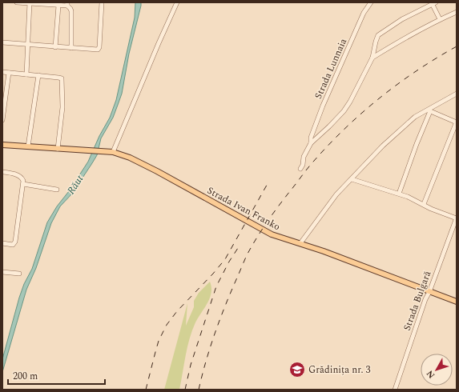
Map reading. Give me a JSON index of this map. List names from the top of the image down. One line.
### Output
{"streets":{"main road":["Strada Ivan Franko"],"street":["Strada Lunnaia","Strada Bulgară"]},"crossings":[["Strada Ivan Franko","Strada Bulgară"]],"water":["Răut"],"places":{"school or university":["Grădinița nr. 3"]},"scale_bar":"200 m","north":"bottom left"}
